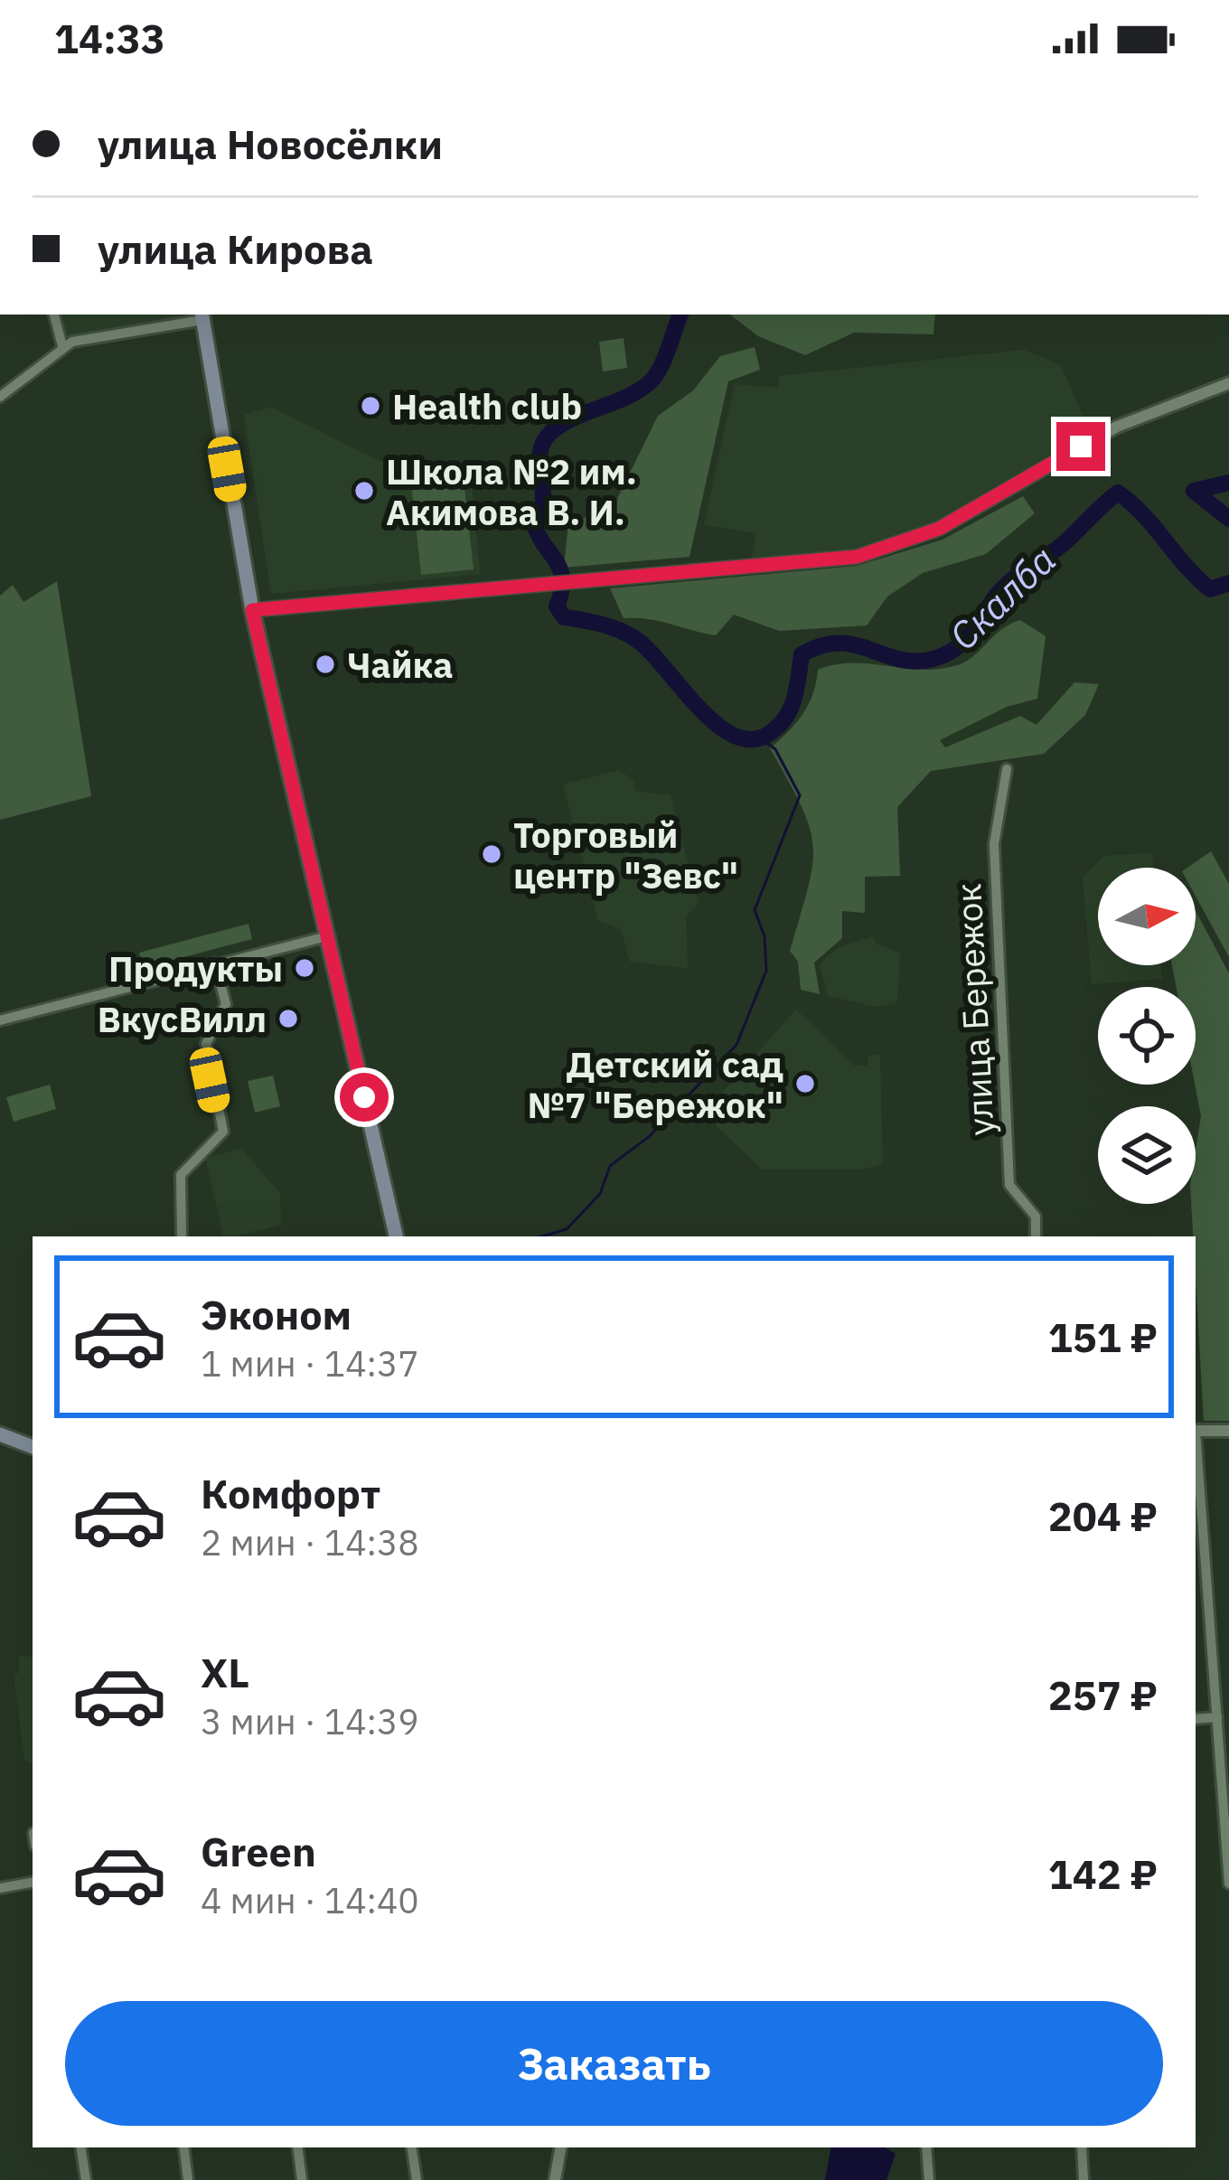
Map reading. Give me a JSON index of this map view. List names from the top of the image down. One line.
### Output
{"streets":{"street":["улица Бережок"]},"water":["Скалба"],"places":["Health club","Школа №2 им. Акимова В. И.","Чайка","Торговый центр \"Зевс\"","Продукты","ВкусВилл","Детский сад №7 \"Бережок\""],"north":"right","page":{"status":"14:33","banner":["улица Новосёлки","улица Кирова"],"list":[{"name":"Эконом","note":"1 мин · 14:37","value":"151 ₽"},{"name":"Комфорт","note":"2 мин · 14:38","value":"204 ₽"},{"name":"XL","note":"3 мин · 14:39","value":"257 ₽"},{"name":"Green","note":"4 мин · 14:40","value":"142 ₽"}],"buttons":"Заказать"}}
